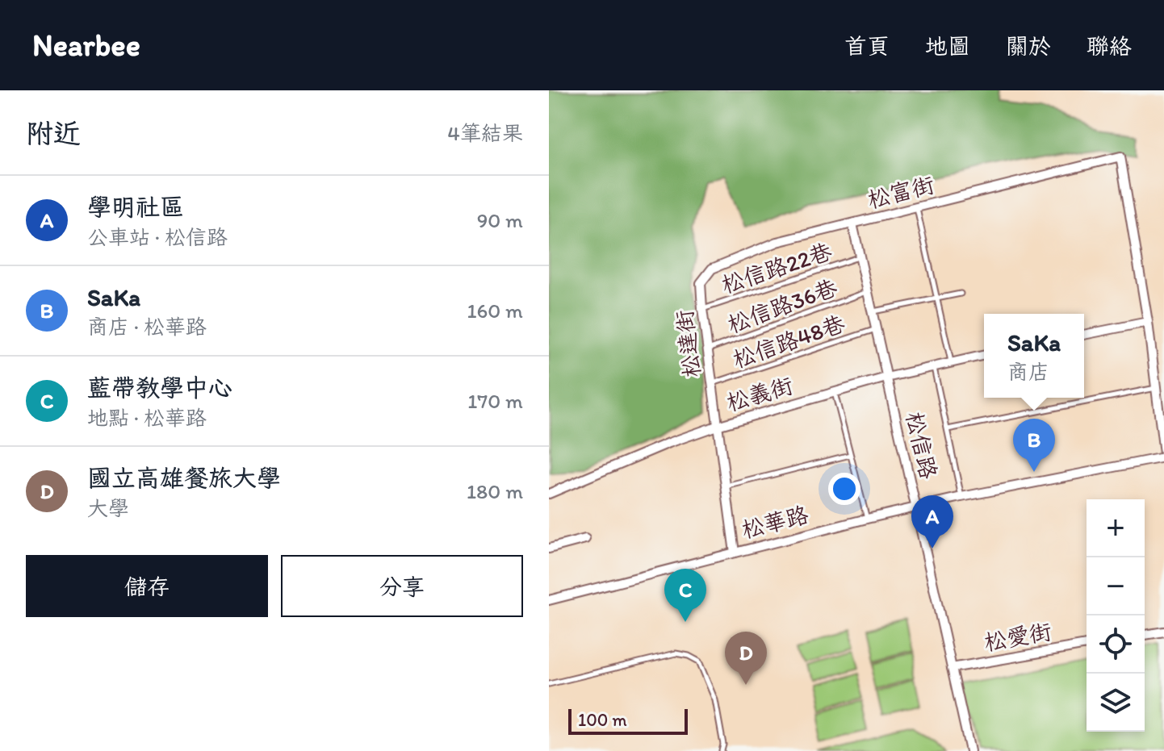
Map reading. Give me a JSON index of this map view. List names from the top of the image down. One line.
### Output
{"streets":{"street":["松富街","松達街","松義街","松信路","松華路","松愛街"],"lane":["松信路22巷","松信路36巷","松信路48巷"]},"crossings":[["松富街","松達街"],["松富街","松信路"],["松信路22巷","松達街"],["松信路22巷","松信路"],["松信路36巷","松達街"],["松信路36巷","松信路"],["松信路48巷","松達街"],["松信路48巷","松信路"],["松達街","松義街"],["松達街","松華路"],["松義街","松信路"],["松信路","松華路"],["松信路","松愛街"]],"scale_bar":"100 m","page":{"header":"Nearbee","nav":["首頁","地圖","關於","聯絡"],"heading":["附近","4筆結果"],"list":[{"mark":"A","name":"學明社區","note":"公車站 · 松信路","value":"90 m"},{"mark":"B","name":"SaKa","note":"商店 · 松華路","value":"160 m"},{"mark":"C","name":"藍帶教學中心","note":"地點 · 松華路","value":"170 m"},{"mark":"D","name":"國立高雄餐旅大學","note":"大學","value":"180 m"}],"popup":["SaKa","商店"],"pins":["B","A","C","D"],"map_buttons":["+","−"],"buttons":["儲存","分享"],"scale":"100 m"}}
